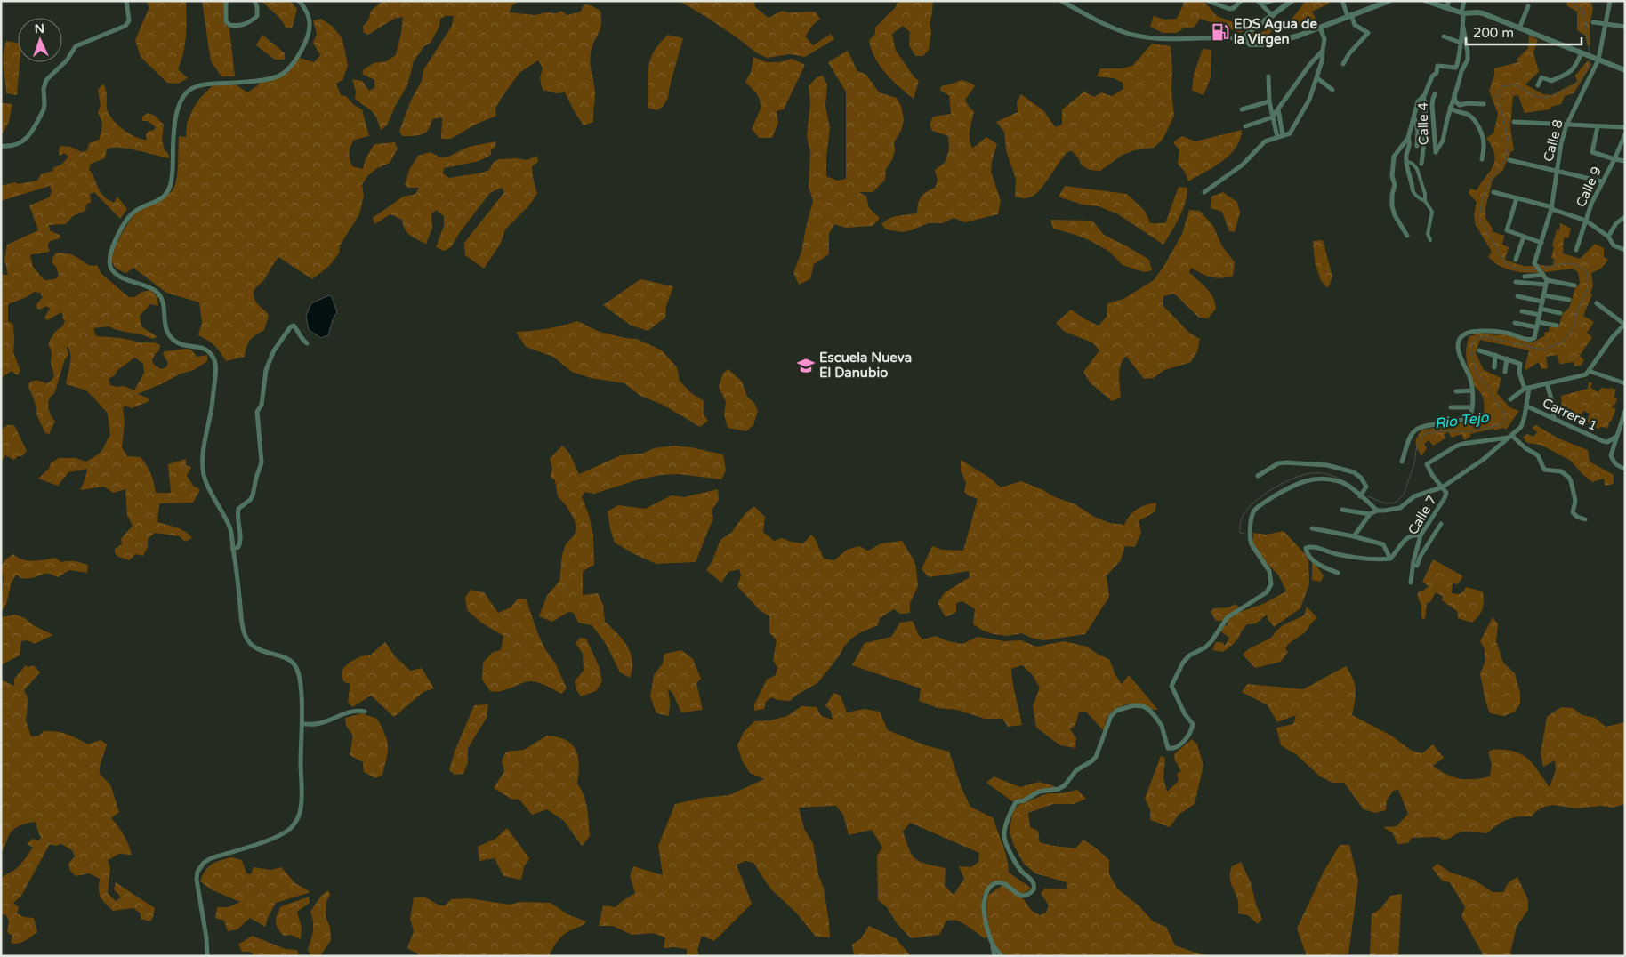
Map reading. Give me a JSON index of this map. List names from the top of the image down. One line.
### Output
{"streets":{"street":["Calle 4","Calle 8","Calle 9","Carrera 1","Calle 7"]},"water":["Rio Tejo"],"places":{"fuel station":["EDS Agua de la Virgen"],"school or university":["Escuela Nueva El Danubio"]},"scale_bar":"200 m","north":"top"}
